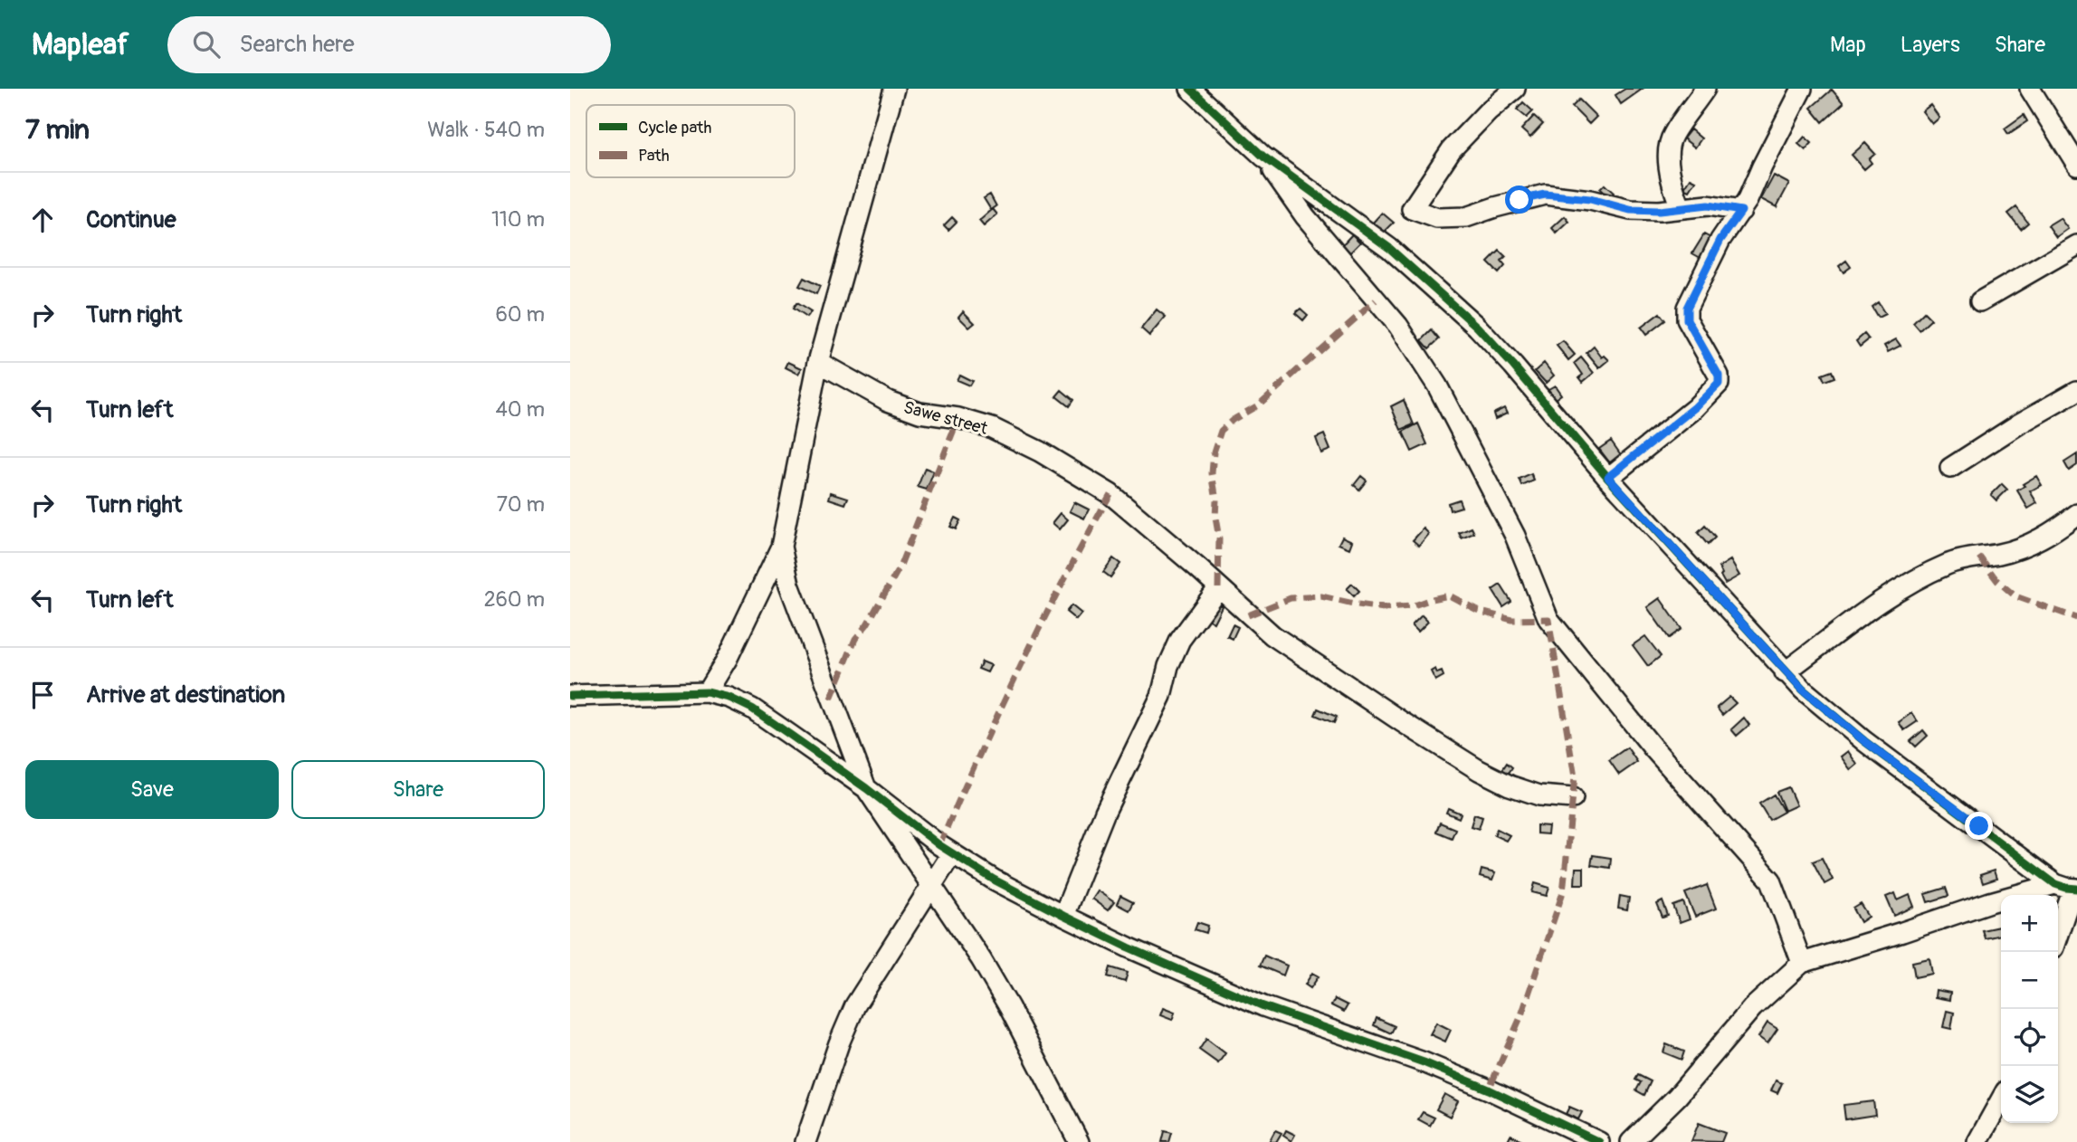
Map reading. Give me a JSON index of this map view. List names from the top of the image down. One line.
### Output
{"streets":{"street":["Sawe street"]},"legend":["Cycle path","Path"],"page":{"header":"Mapleaf","search":"Search here","nav":["Map","Layers","Share"],"heading":["7 min","Walk · 540 m"],"list":[["Continue","110 m"],["Turn right","60 m"],["Turn left","40 m"],["Turn right","70 m"],["Turn left","260 m"],"Arrive at destination"],"buttons":["Save","Share"],"map_buttons":["+","−"]}}
